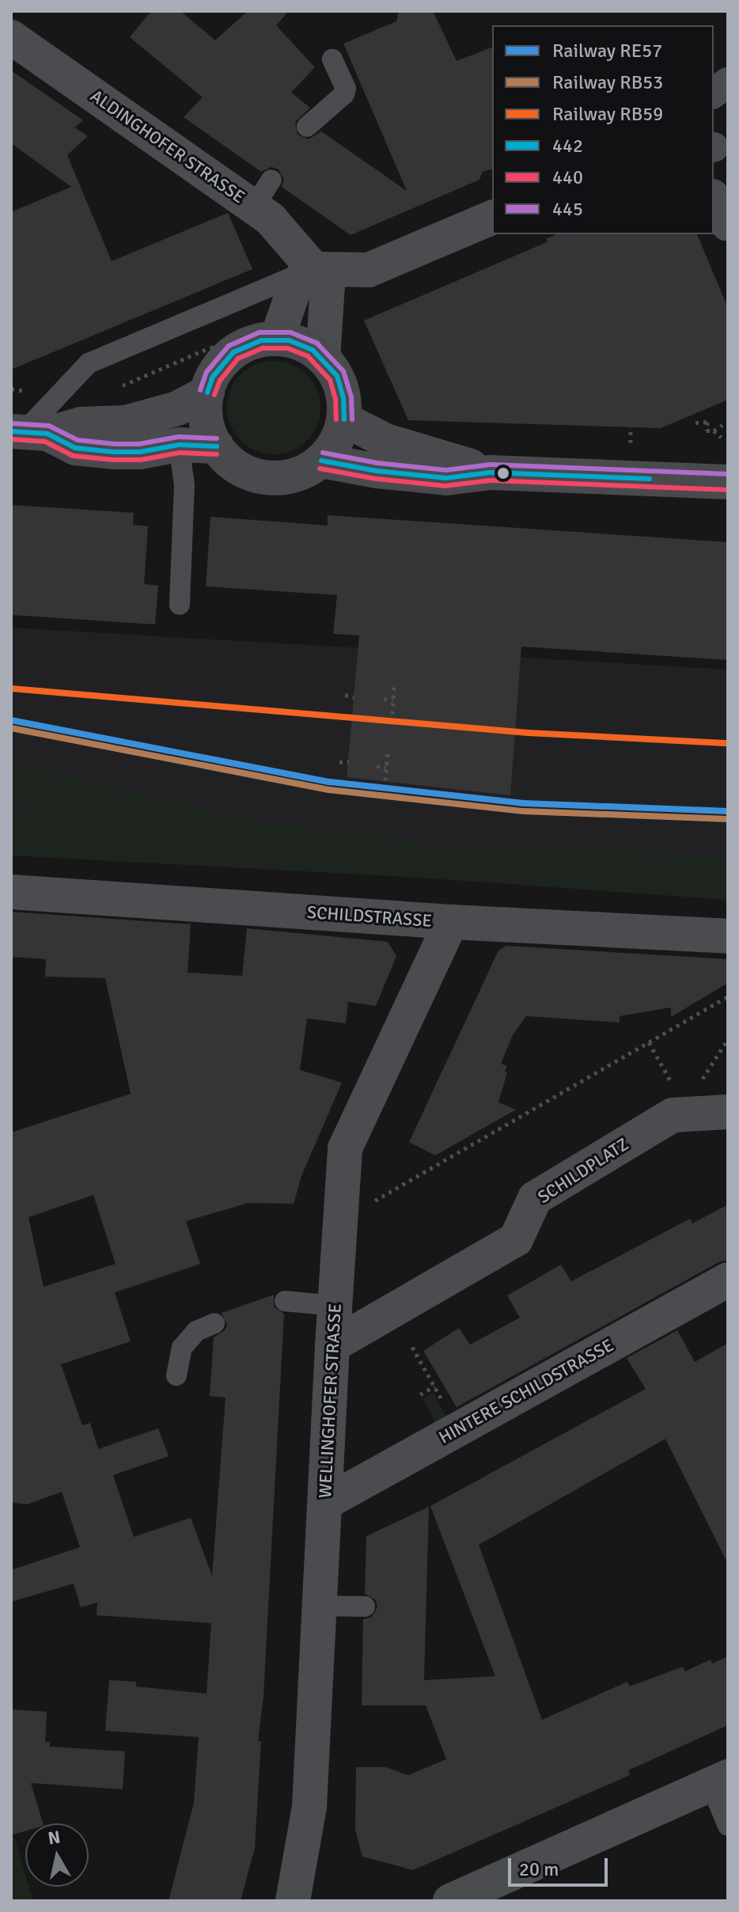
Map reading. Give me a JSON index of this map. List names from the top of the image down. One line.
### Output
{"streets":{"street":["ALDINGHOFER STRASSE","SCHILDSTRASSE","SCHILDPLATZ","HINTERE SCHILDSTRASSE","WELLINGHOFER STRASSE"]},"crossings":[["SCHILDSTRASSE","WELLINGHOFER STRASSE"],["SCHILDPLATZ","WELLINGHOFER STRASSE"],["HINTERE SCHILDSTRASSE","WELLINGHOFER STRASSE"]],"lines":["transit line 445","transit line 442","transit line 440","rail line RB59","rail line RE57","rail line RB53"],"legend":["Railway RE57","Railway RB53","Railway RB59","442","440","445"],"scale_bar":"20 m","north":"top"}
